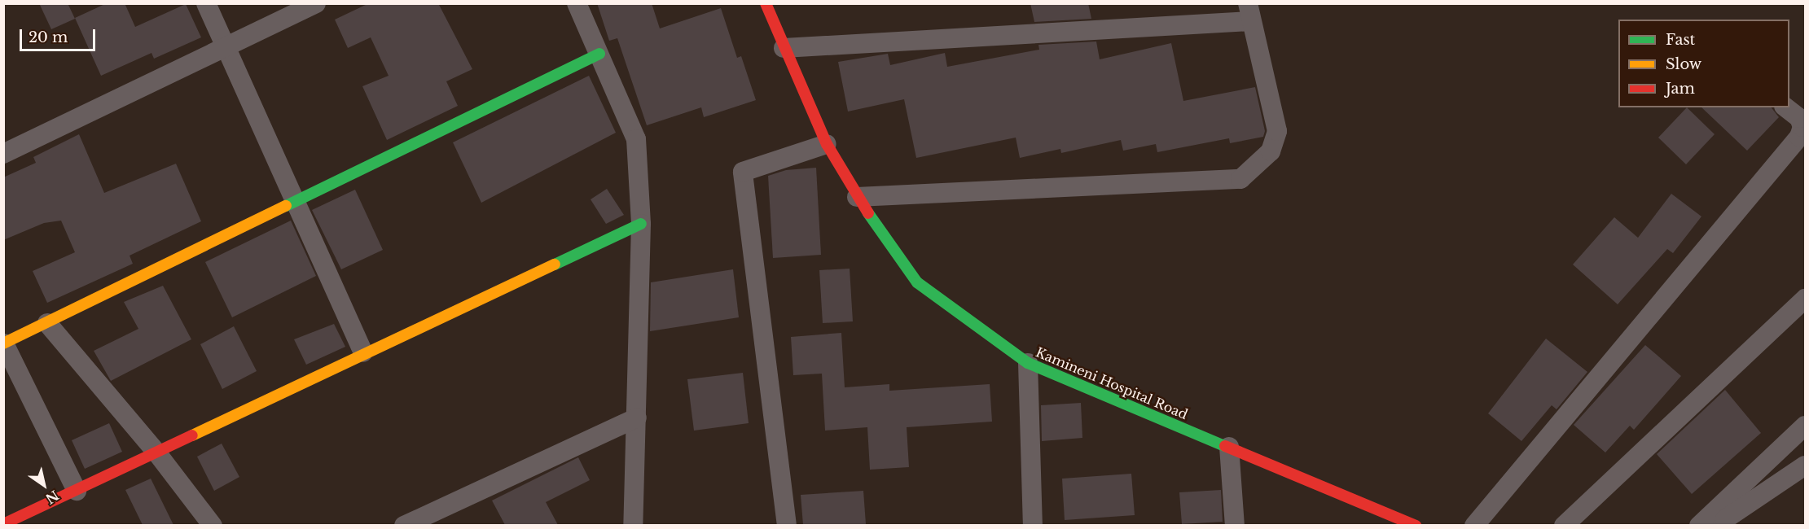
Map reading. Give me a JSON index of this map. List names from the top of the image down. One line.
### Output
{"streets":{"street":["Kamineni Hospital Road"]},"legend":["Fast","Slow","Jam"],"scale_bar":"20 m","north":"bottom right"}
